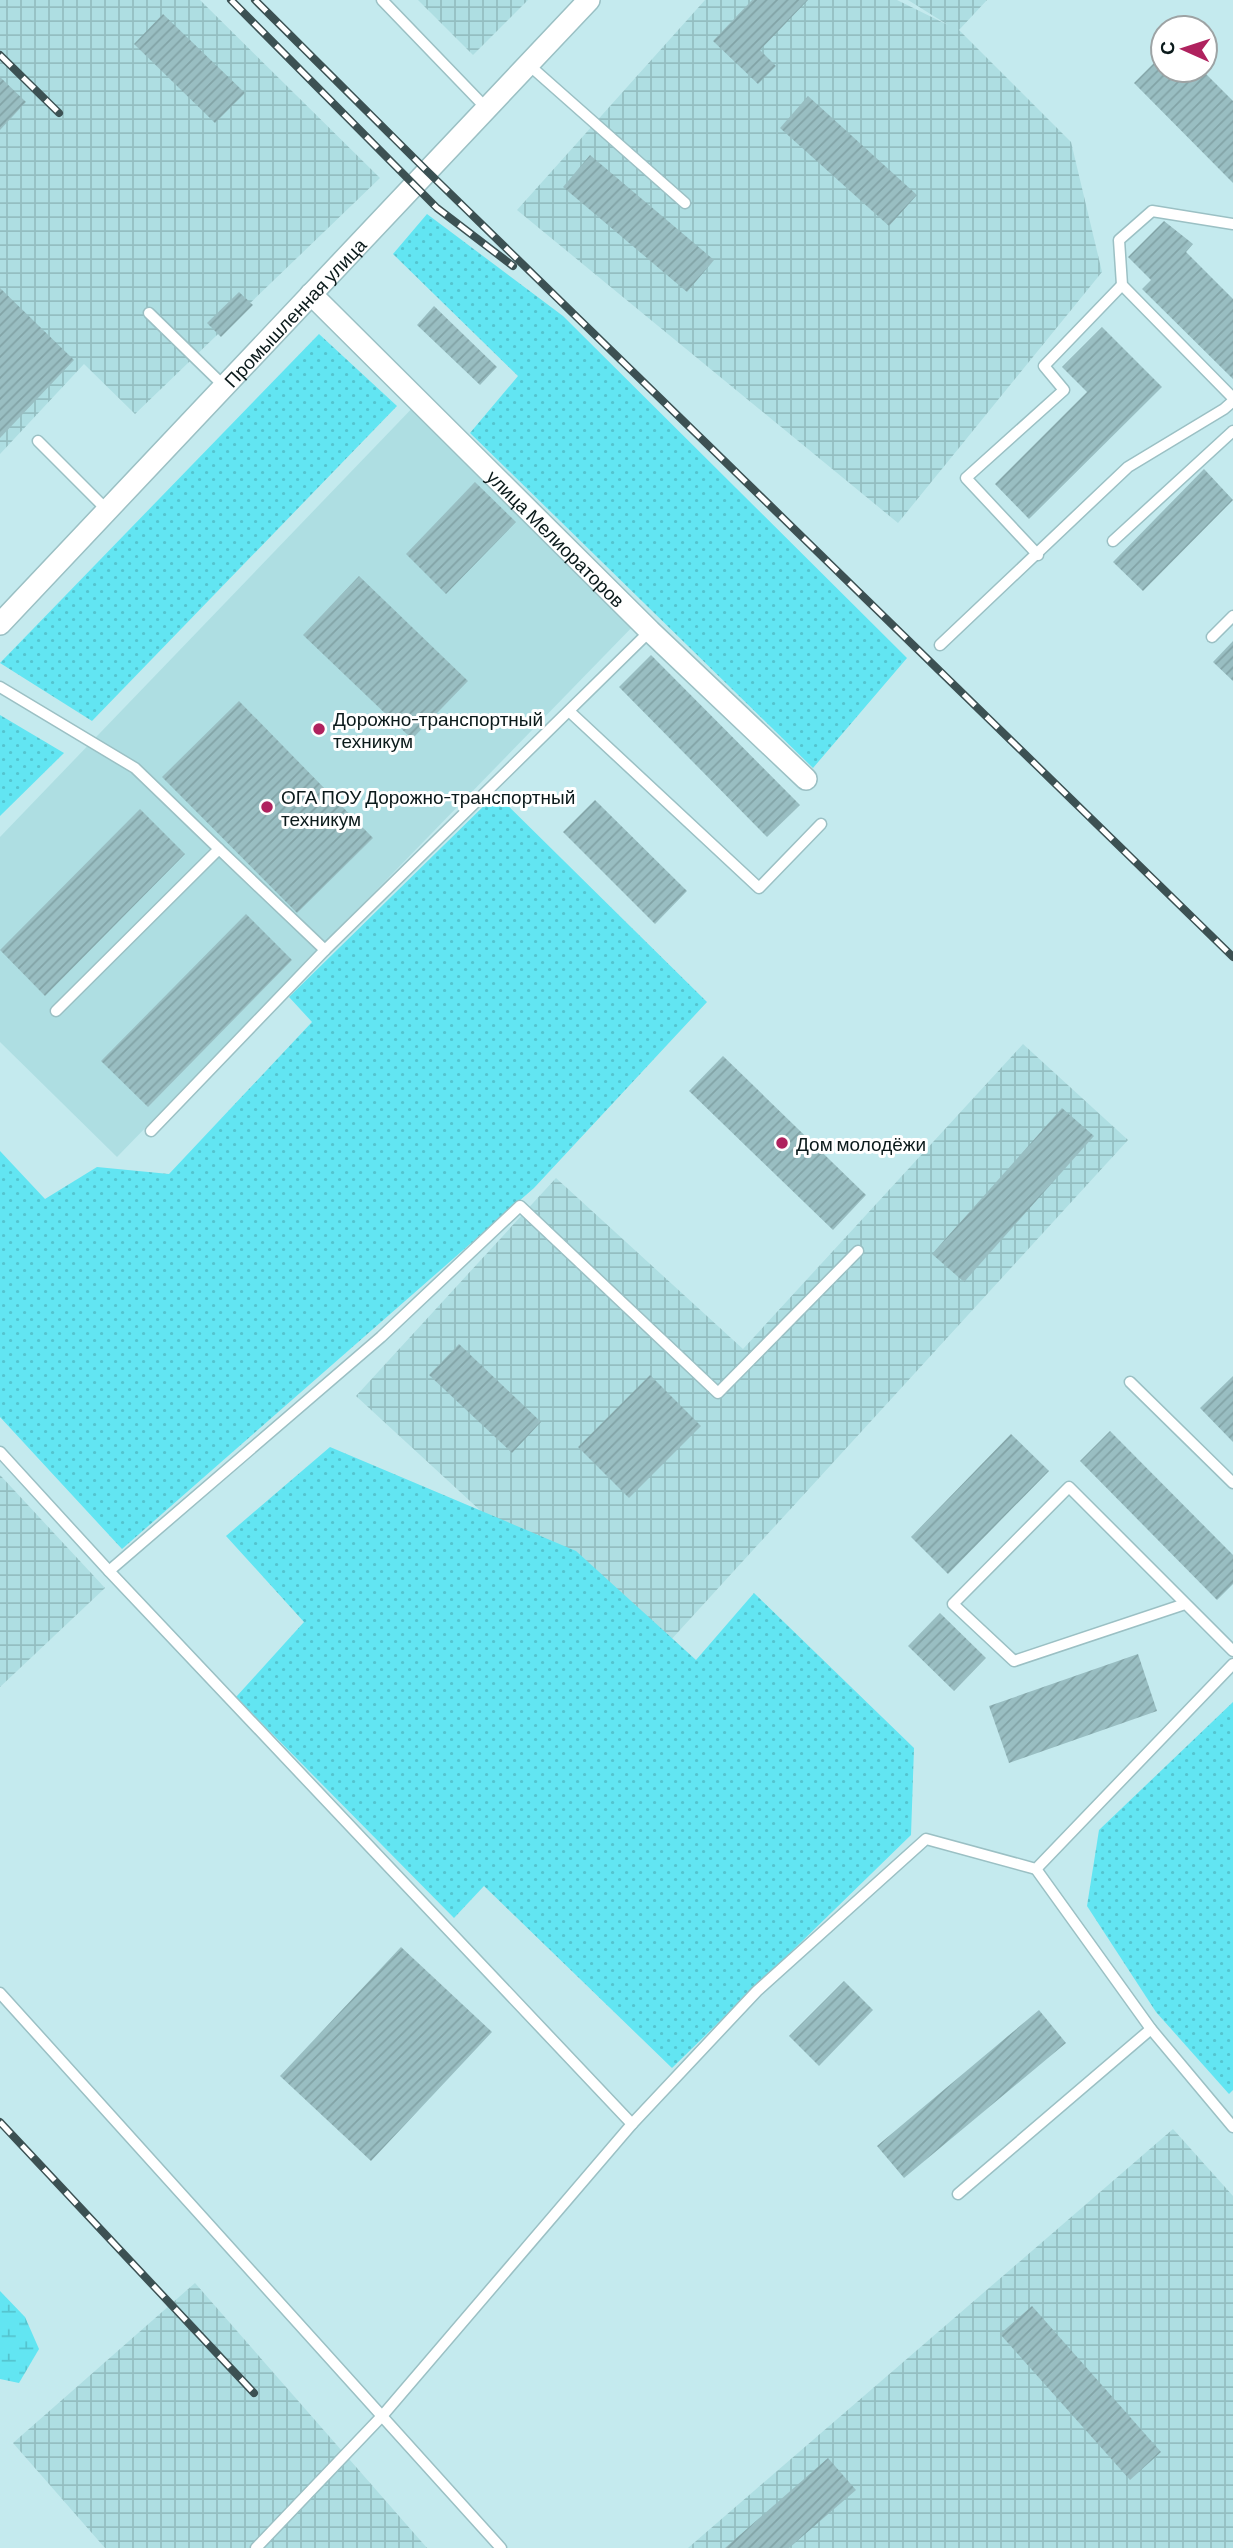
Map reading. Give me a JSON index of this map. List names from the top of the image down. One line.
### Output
{"streets":{"street":["Промышленная улица","улица Мелиораторов"]},"crossings":[["Промышленная улица","улица Мелиораторов"]],"places":["Дорожно-транспортный техникум","ОГА ПОУ Дорожно-транспортный техникум","Дом молодёжи"],"north":"left"}
